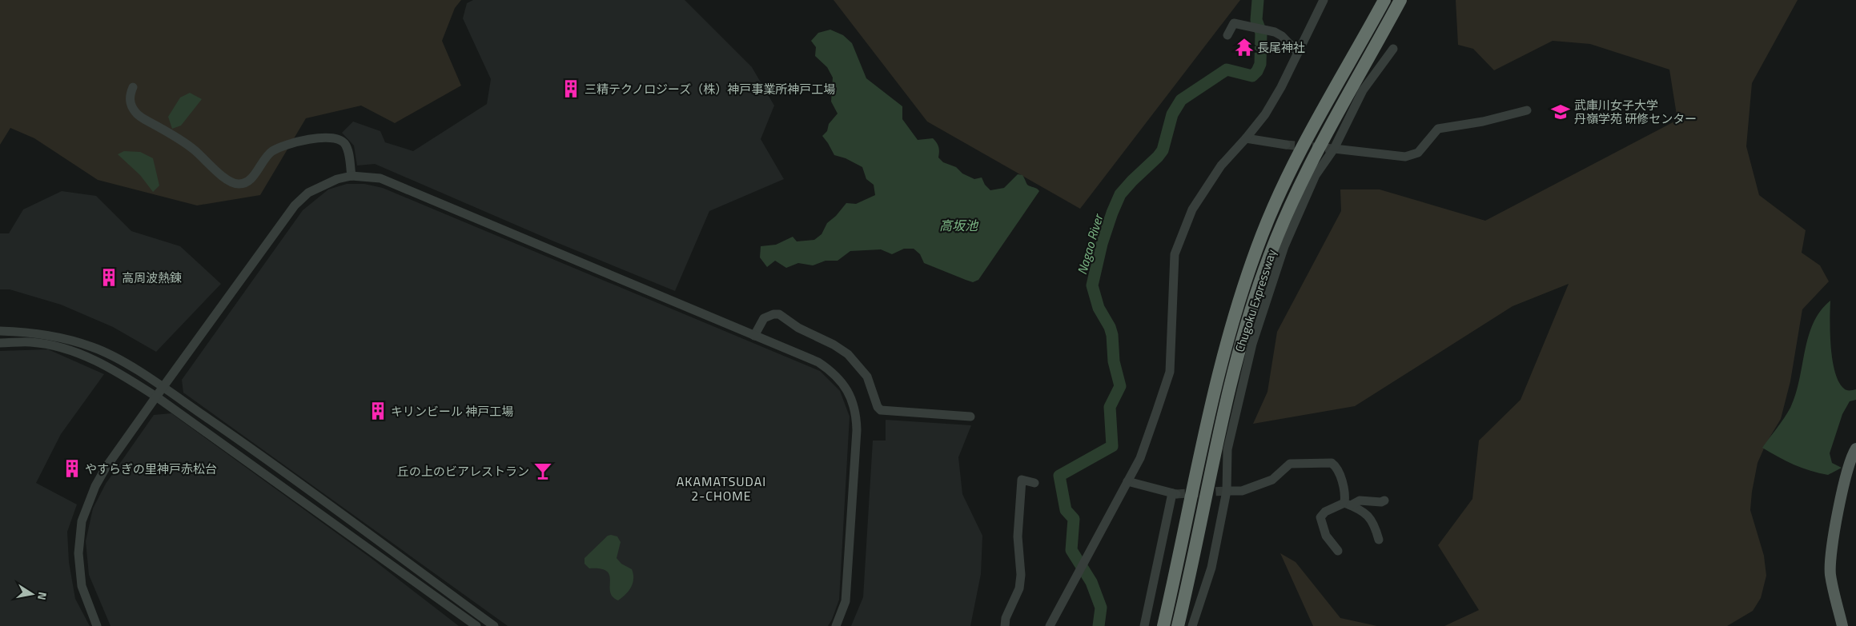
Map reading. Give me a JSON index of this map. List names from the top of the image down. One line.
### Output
{"streets":{"highway":["Chugoku Expressway"]},"districts":["AKAMATSUDAI 2-CHOME"],"water":["高坂池","Nagao River"],"places":{"temple":["長尾神社"],"building":["三精テクノロジーズ（株）神戸事業所神戸工場","高周波熱錬","キリンビール 神戸工場","やすらぎの里神戸赤松台"],"school or university":["武庫川女子大学 丹嶺学苑 研修センター"],"bar":["丘の上のビアレストラン"]},"north":"right"}
